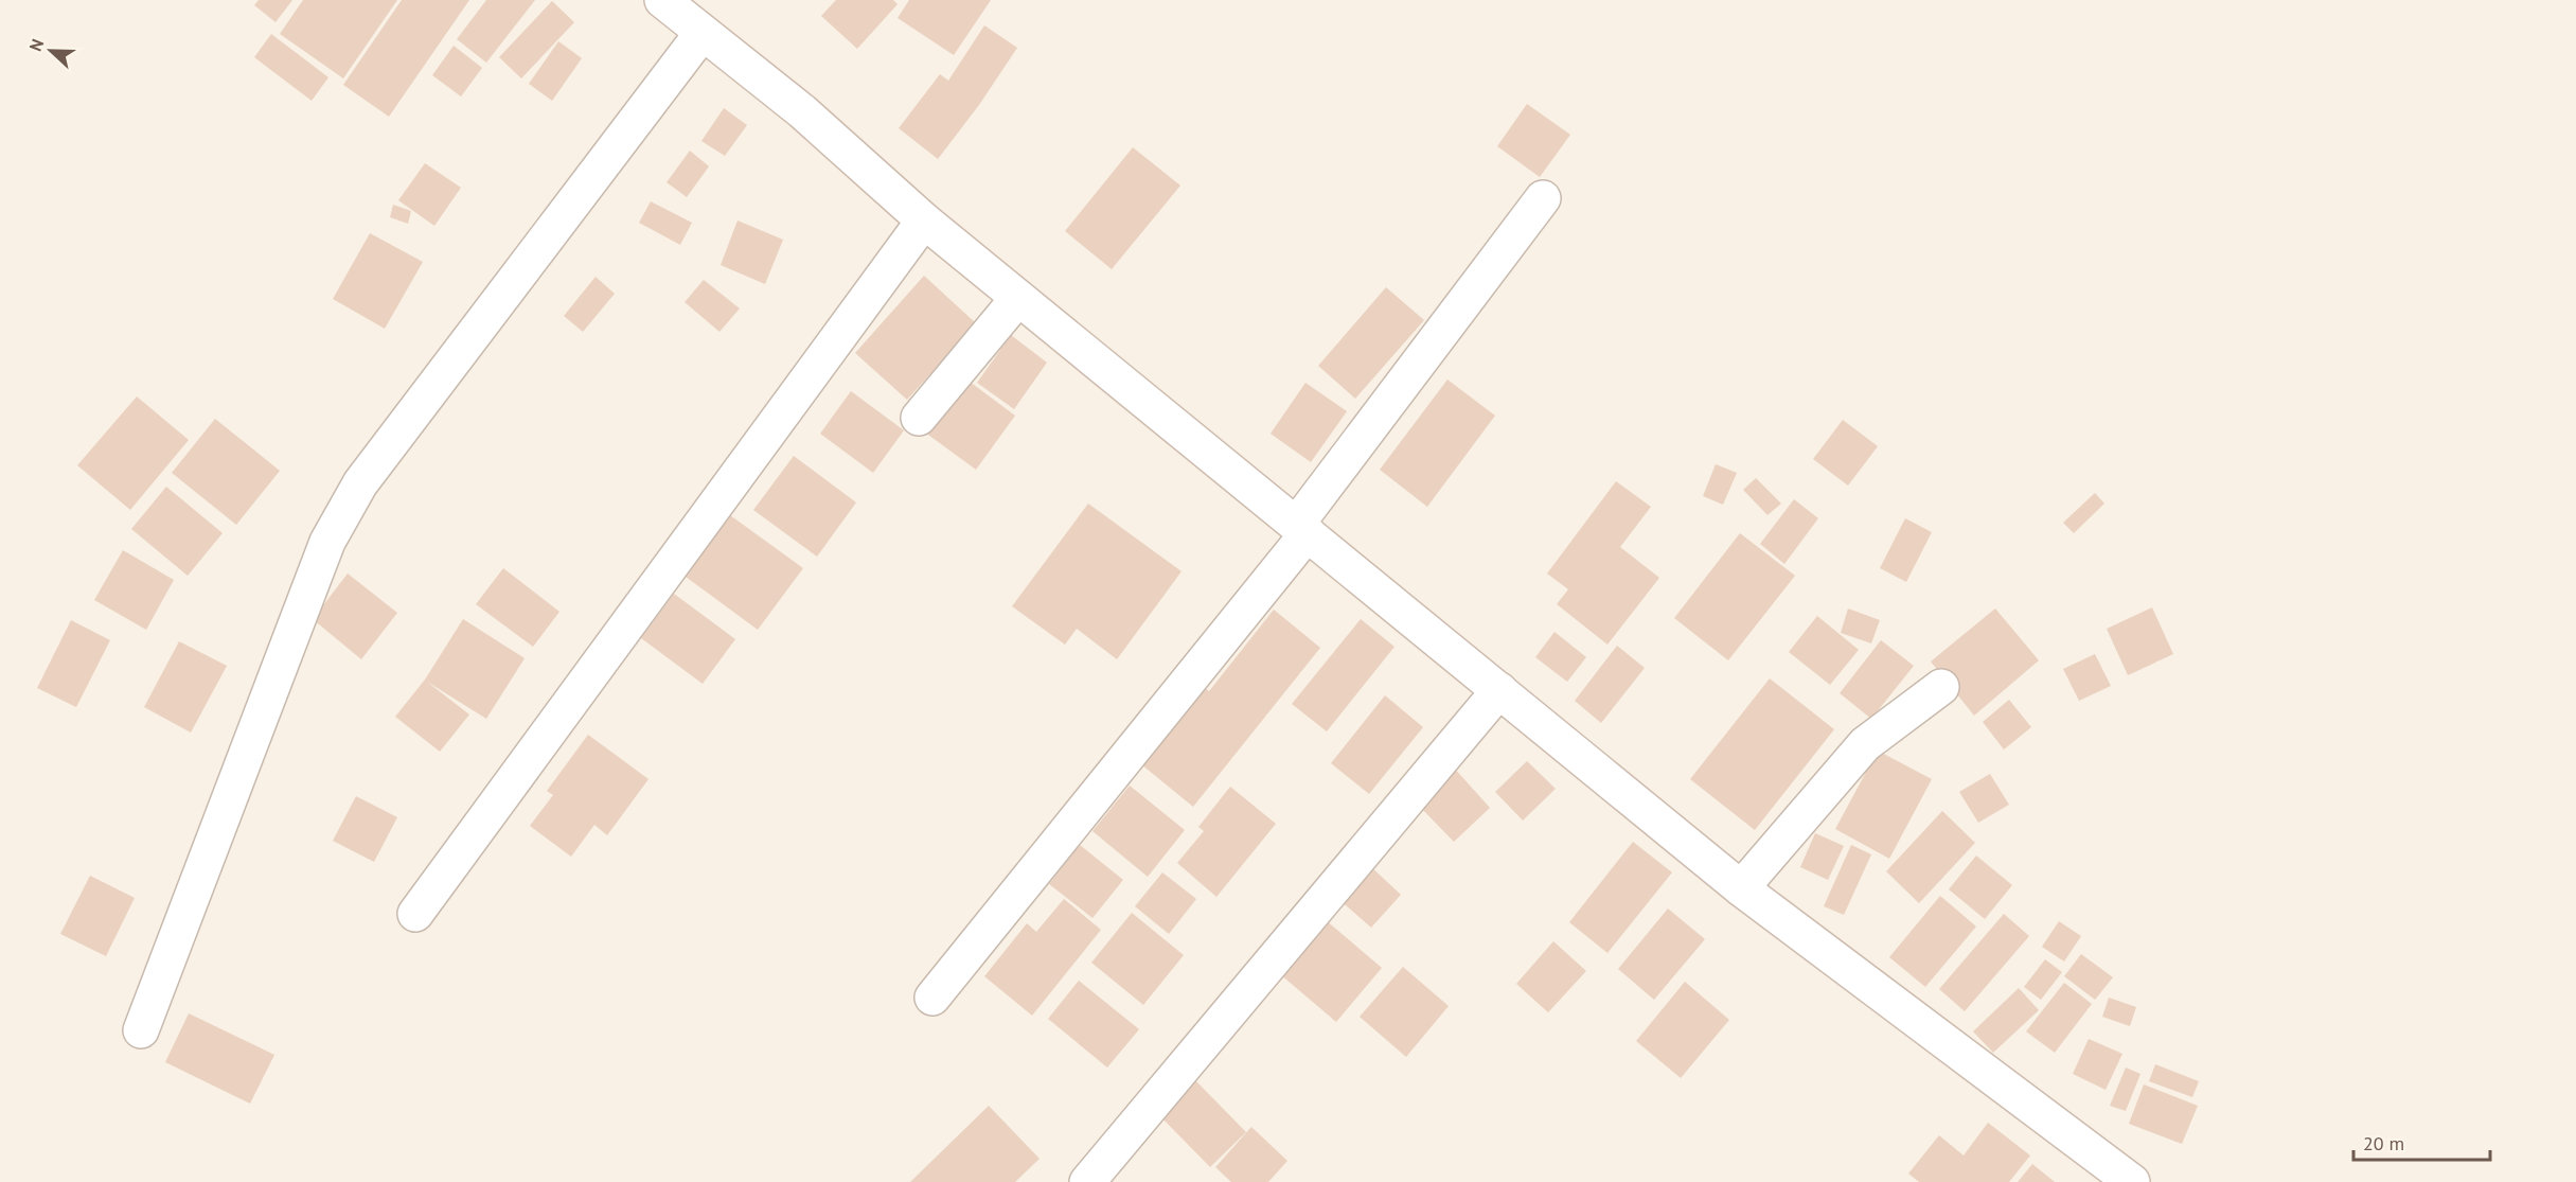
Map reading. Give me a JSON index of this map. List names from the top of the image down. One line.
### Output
{"scale_bar":"20 m","north":"left"}
